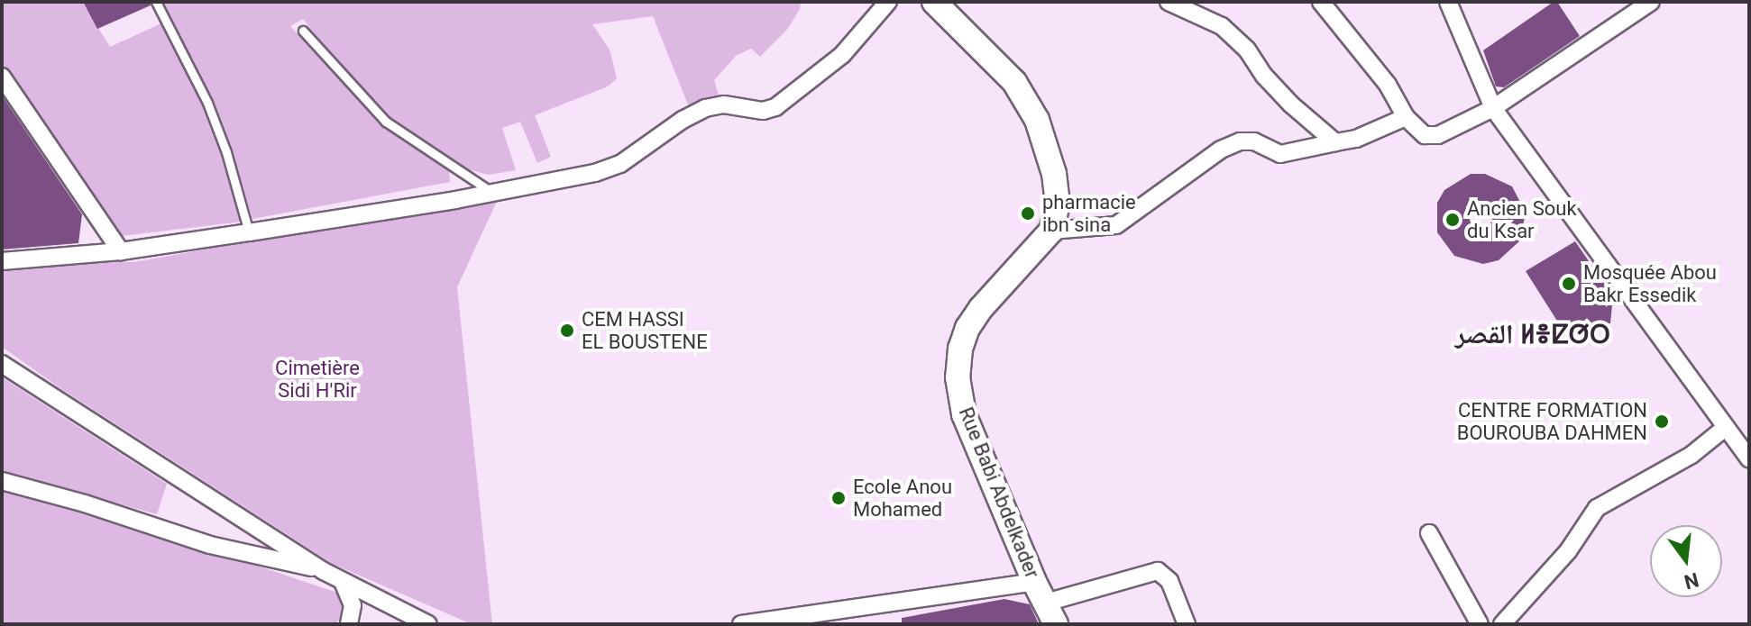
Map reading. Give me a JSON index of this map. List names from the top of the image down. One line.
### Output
{"streets":{"main road":["Rue Babi Abdelkader"]},"districts":["القصر ⵍⴻⵇⵚⵔ"],"parks":["Cimetière Sidi H'Rir"],"places":["pharmacie ibn sina","Ancien Souk du Ksar","Mosquée Abou Bakr Essedik","CEM HASSI EL BOUSTENE","CENTRE FORMATION BOUROUBA DAHMEN","Ecole Anou Mohamed"],"north":"bottom"}
